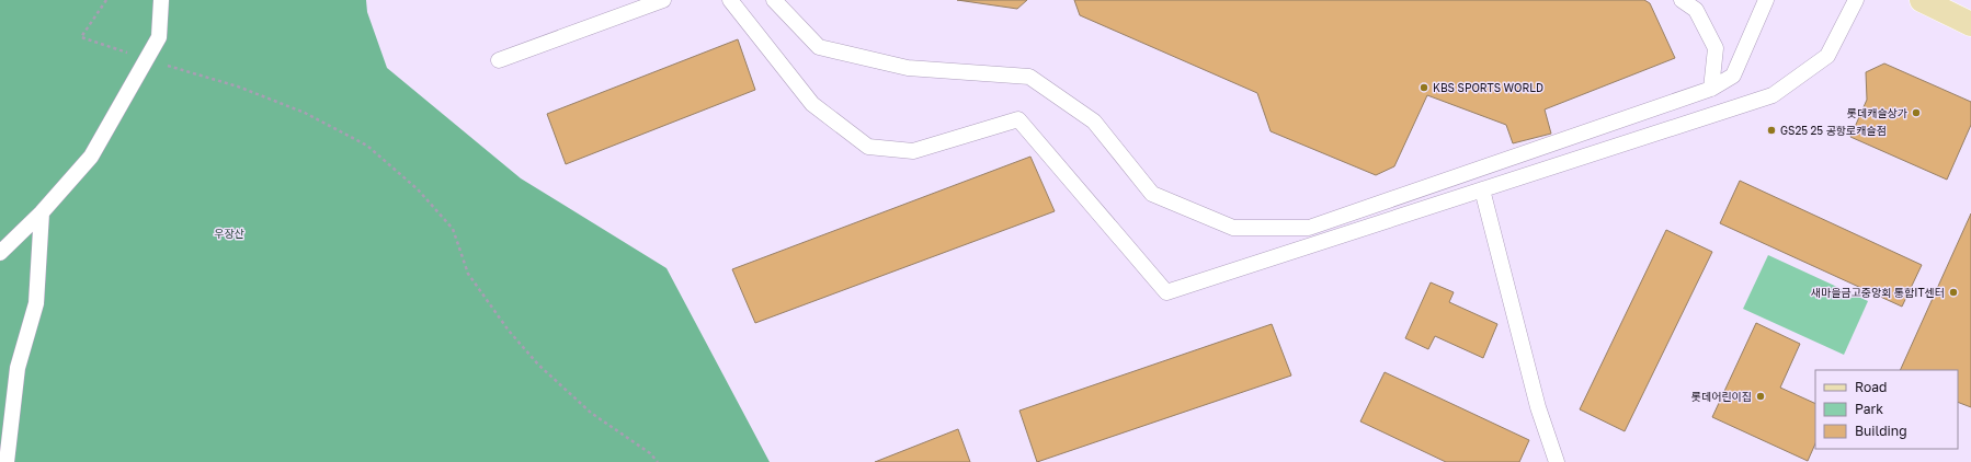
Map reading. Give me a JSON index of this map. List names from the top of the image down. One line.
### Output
{"parks":["우장산"],"places":["KBS SPORTS WORLD","롯데캐슬상가","GS25 25 공항로캐슬점","새마을금고중앙회 통합IT센터","롯데어린이집"],"legend":["Road","Park","Building"]}
